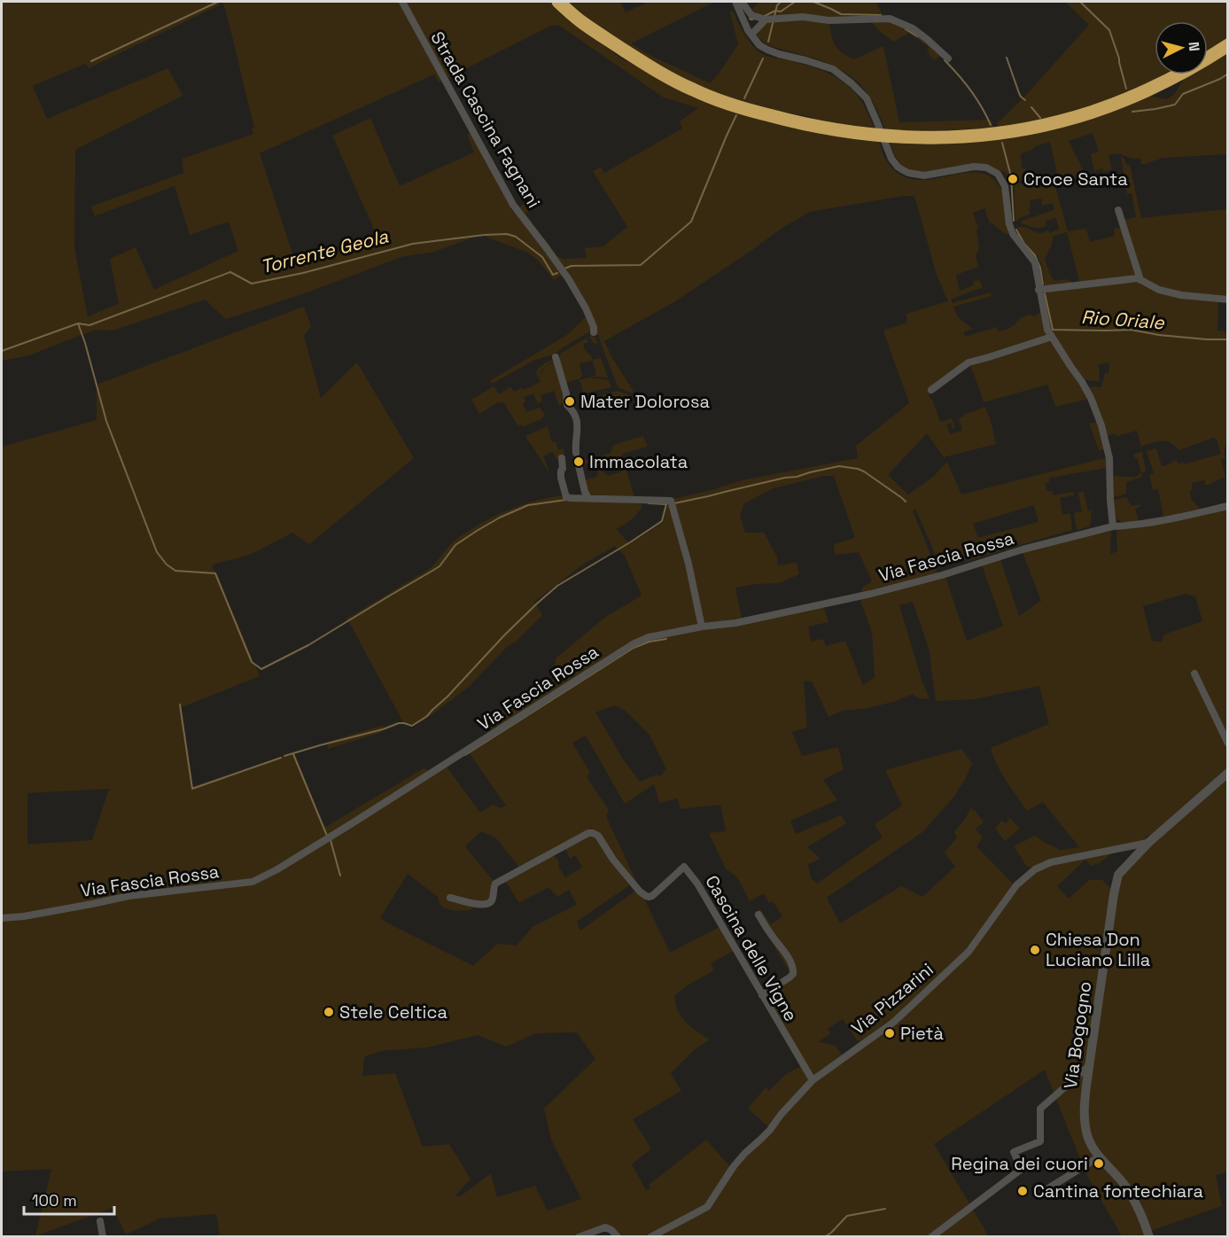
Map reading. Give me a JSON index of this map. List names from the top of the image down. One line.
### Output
{"streets":{"main road":["Via Bogogno"],"street":["Strada Cascina Fagnani","Via Fascia Rossa","Cascina delle Vigne","Via Pizzarini"]},"crossings":[["Cascina delle Vigne","Via Pizzarini"],["Via Pizzarini","Via Bogogno"]],"water":["Torrente Geola","Rio Oriale"],"places":["Croce Santa","Mater Dolorosa","Immacolata","Chiesa Don Luciano Lilla","Stele Celtica","Pietà","Regina dei cuori","Cantina fontechiara"],"scale_bar":"100 m","north":"right"}
